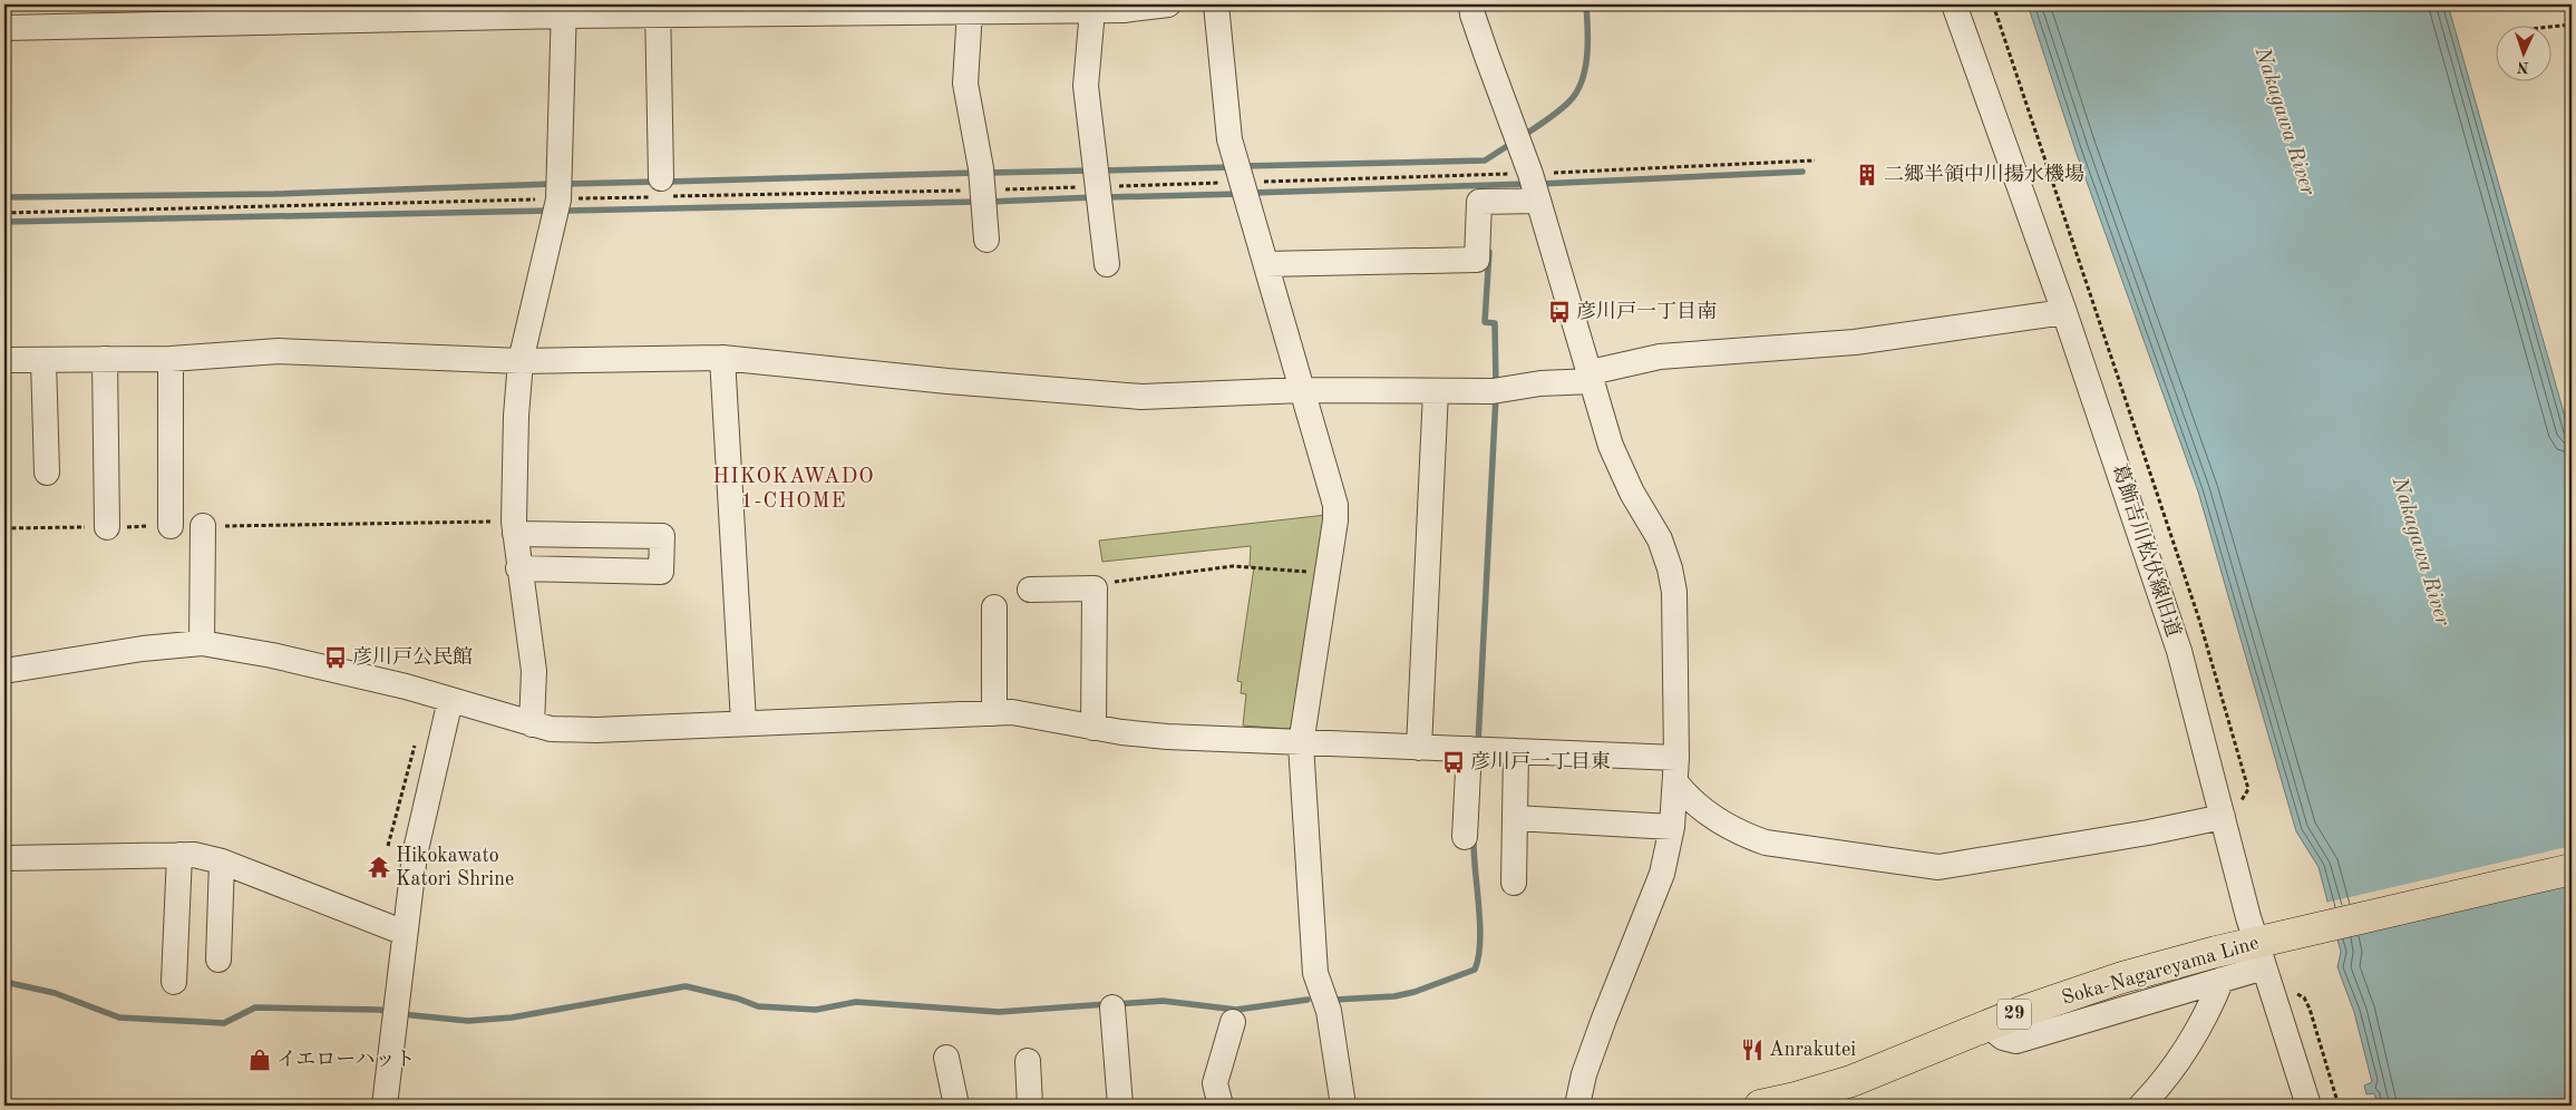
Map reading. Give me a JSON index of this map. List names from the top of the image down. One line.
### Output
{"streets":{"main road":["Soka-Nagareyama Line","29"],"street":["葛飾吉川松伏線旧道"]},"crossings":[["葛飾吉川松伏線旧道","Soka-Nagareyama Line"]],"districts":["HIKOKAWADO 1-CHOME"],"water":["Nakagawa River"],"places":{"building":["二郷半領中川揚水機場"],"bus stop":["彦川戸一丁目南","彦川戸公民館","彦川戸一丁目東"],"temple":["Hikokawato Katori Shrine"],"restaurant":["Anrakutei"],"shop":["イエローハット"]},"north":"bottom"}
